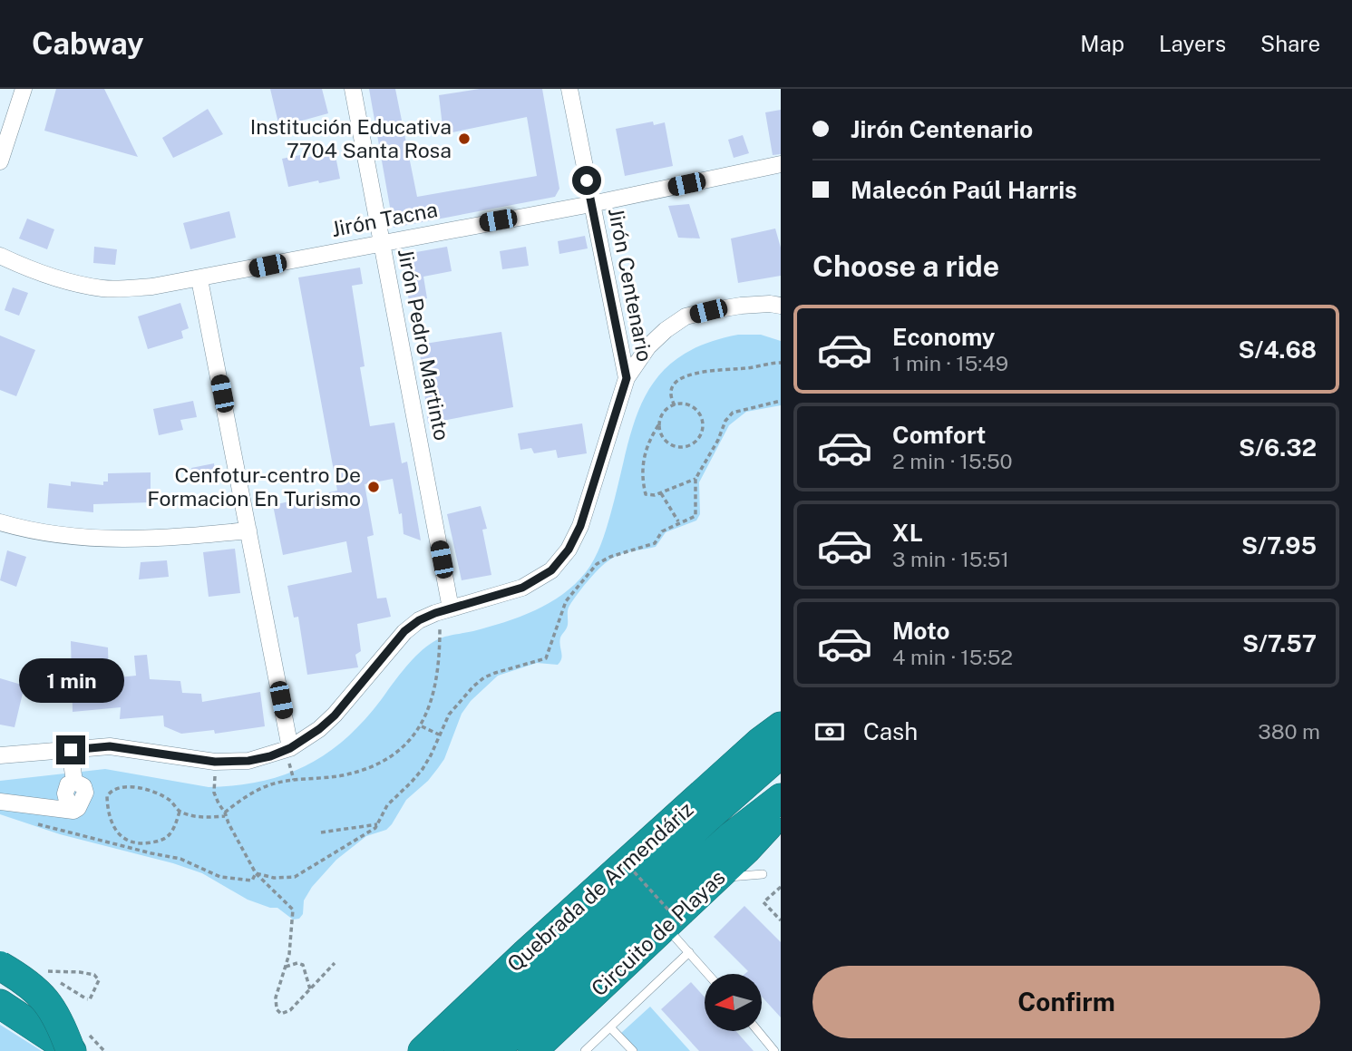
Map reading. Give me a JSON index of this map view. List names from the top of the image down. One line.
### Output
{"streets":{"highway":["Quebrada de Armendáriz","Circuito de Playas"],"street":["Jirón Tacna","Jirón Centenario","Jirón Pedro Martinto"]},"crossings":[["Jirón Tacna","Jirón Centenario"],["Jirón Tacna","Jirón Pedro Martinto"]],"places":["Institución Educativa 7704 Santa Rosa","Cenfotur-centro De Formacion En Turismo"],"north":"left","page":{"header":"Cabway","nav":["Map","Layers","Share"],"banner":["Jirón Centenario","Malecón Paúl Harris"],"heading":"Choose a ride","list":[{"name":"Economy","note":"1 min · 15:49","value":"S/4.68"},{"name":"Comfort","note":"2 min · 15:50","value":"S/6.32"},{"name":"XL","note":"3 min · 15:51","value":"S/7.95"},{"name":"Moto","note":"4 min · 15:52","value":"S/7.57"}],"bubble":"1 min","pay":["Cash","380 m"],"buttons":"Confirm"}}
